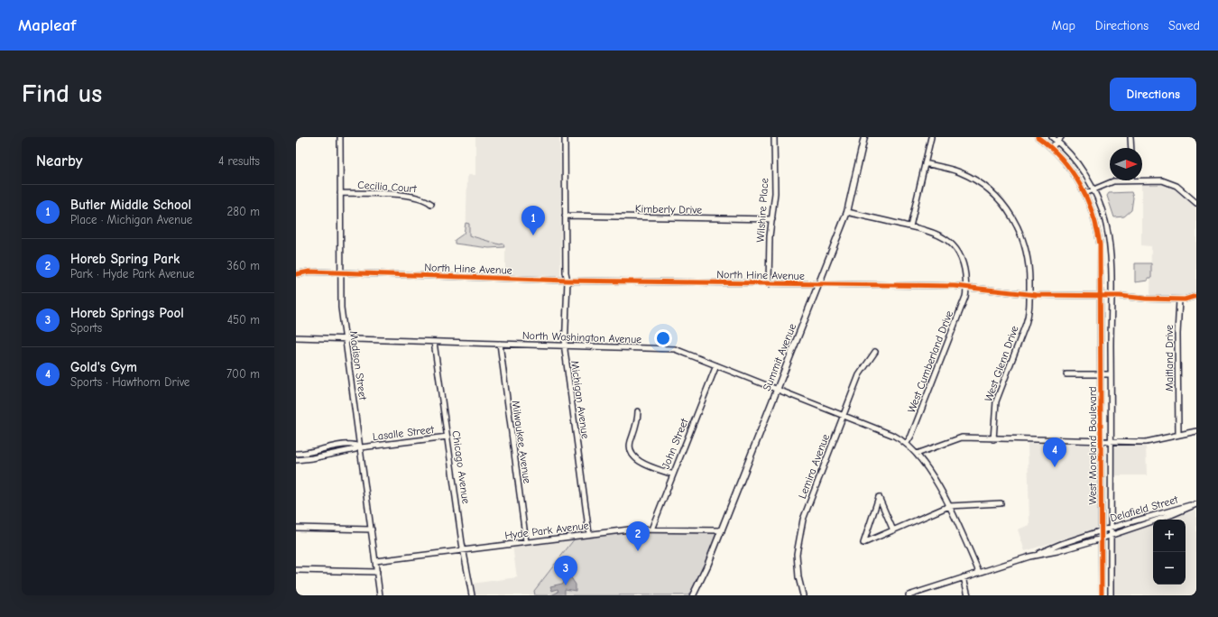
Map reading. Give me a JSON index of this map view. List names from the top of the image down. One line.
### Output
{"streets":{"main road":["Summit Avenue"],"street":["Cecilia Court","Kimberly Drive","Wilshire Place","North Hine Avenue","North Washington Avenue","Maitland Drive","West Cumberland Drive","West Glenn Drive","Madison Street","Michigan Avenue","Lasalle Street","Milwaukee Avenue","John Street","West Moreland Boulevard","Lemira Avenue","Chicago Avenue","Delafield Street","Hyde Park Avenue"]},"crossings":[["Cecilia Court","Madison Street"],["Kimberly Drive","Wilshire Place"],["Kimberly Drive","Michigan Avenue"],["Wilshire Place","North Hine Avenue"],["North Hine Avenue","Summit Avenue"],["North Hine Avenue","Maitland Drive"],["North Hine Avenue","West Cumberland Drive"],["North Hine Avenue","West Glenn Drive"],["North Hine Avenue","Madison Street"],["North Hine Avenue","Michigan Avenue"],["North Hine Avenue","West Moreland Boulevard"],["North Washington Avenue","Summit Avenue"],["North Washington Avenue","West Cumberland Drive"],["North Washington Avenue","Madison Street"],["North Washington Avenue","Michigan Avenue"],["North Washington Avenue","Milwaukee Avenue"],["North Washington Avenue","John Street"],["North Washington Avenue","Lemira Avenue"],["North Washington Avenue","Chicago Avenue"],["North Washington Avenue","Delafield Street"],["Summit Avenue","Hyde Park Avenue"],["Madison Street","Lasalle Street"],["Madison Street","Hyde Park Avenue"],["Michigan Avenue","Hyde Park Avenue"],["Lasalle Street","Chicago Avenue"],["Milwaukee Avenue","Hyde Park Avenue"],["John Street","Hyde Park Avenue"],["West Moreland Boulevard","Delafield Street"],["Chicago Avenue","Hyde Park Avenue"]],"north":"right","page":{"header":"Mapleaf","nav":["Map","Directions","Saved"],"buttons":"Directions","title":"Find us","heading":["Nearby","4 results"],"list":[{"mark":"1","name":"Butler Middle School","note":"Place · Michigan Avenue","value":"280 m"},{"mark":"2","name":"Horeb Spring Park","note":"Park · Hyde Park Avenue","value":"360 m"},{"mark":"3","name":"Horeb Springs Pool","note":"Sports","value":"450 m"},{"mark":"4","name":"Gold's Gym","note":"Sports · Hawthorn Drive","value":"700 m"}],"pins":["1","4","2","3"],"map_buttons":["+","−"]}}
